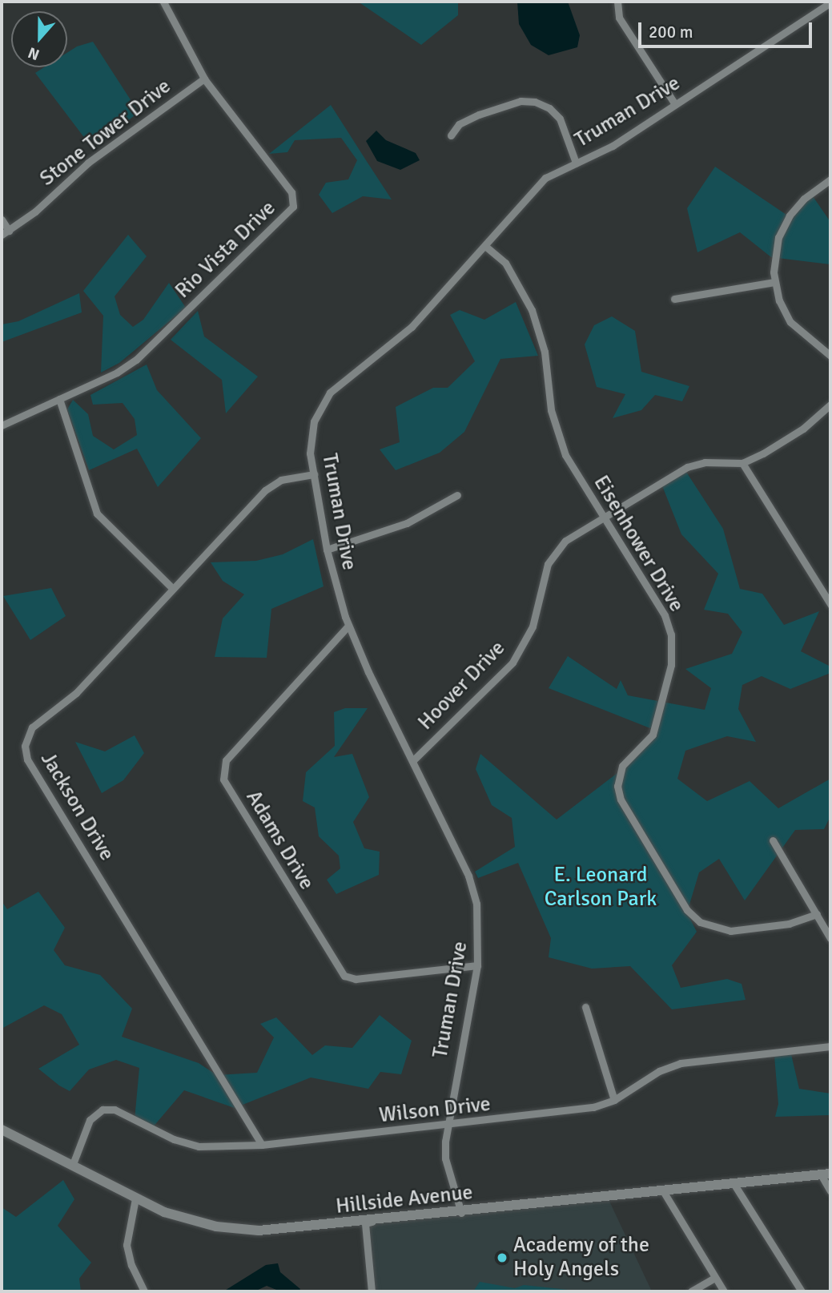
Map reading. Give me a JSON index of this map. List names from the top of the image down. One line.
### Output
{"streets":{"main road":["Hillside Avenue"],"street":["Truman Drive","Stone Tower Drive","Rio Vista Drive","Eisenhower Drive","Hoover Drive","Jackson Drive","Adams Drive","Wilson Drive"]},"crossings":[["Truman Drive","Eisenhower Drive"],["Truman Drive","Hoover Drive"],["Truman Drive","Jackson Drive"],["Truman Drive","Adams Drive"],["Truman Drive","Wilson Drive"],["Truman Drive","Hillside Avenue"],["Stone Tower Drive","Rio Vista Drive"],["Eisenhower Drive","Hoover Drive"],["Jackson Drive","Wilson Drive"],["Wilson Drive","Hillside Avenue"]],"parks":["E. Leonard Carlson Park"],"places":["Academy of the Holy Angels"],"scale_bar":"200 m","north":"bottom"}
